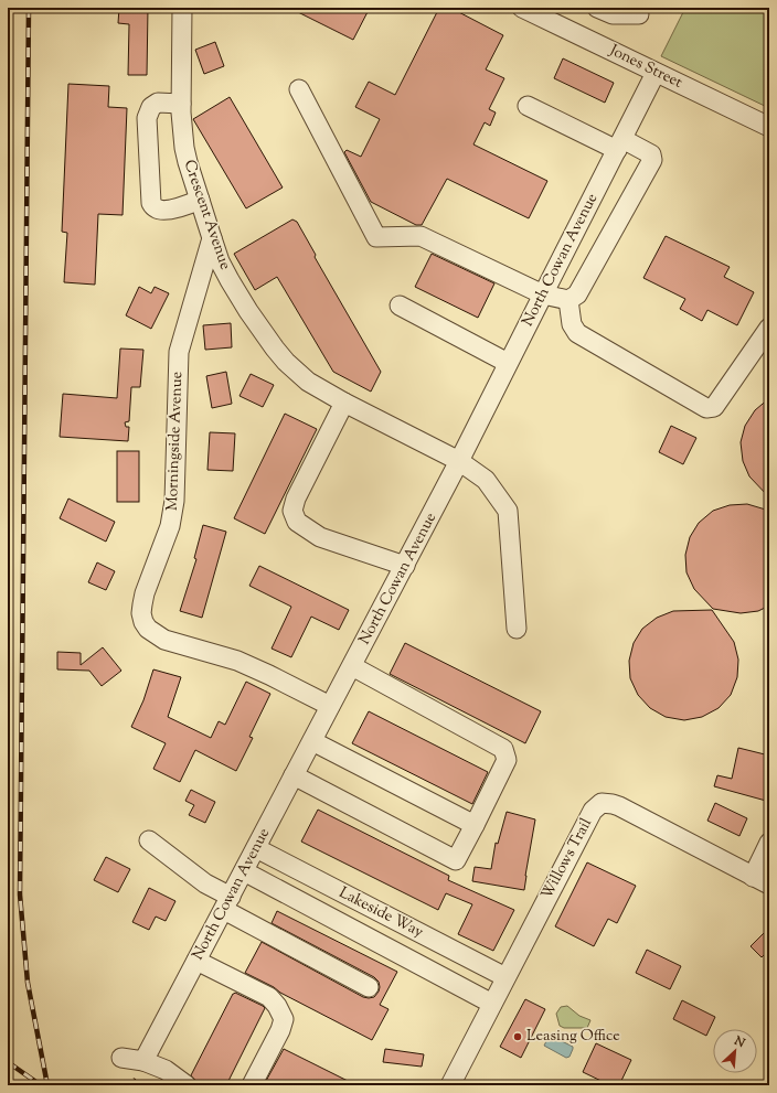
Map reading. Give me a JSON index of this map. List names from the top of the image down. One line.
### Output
{"streets":{"street":["Jones Street","Crescent Avenue","North Cowan Avenue","Morningside Avenue","Willows Trail","Lakeside Way"]},"crossings":[["Jones Street","North Cowan Avenue"],["Crescent Avenue","North Cowan Avenue"],["Crescent Avenue","Morningside Avenue"],["North Cowan Avenue","Morningside Avenue"],["North Cowan Avenue","Lakeside Way"],["Willows Trail","Lakeside Way"]],"places":["Leasing Office"],"north":"top right"}
